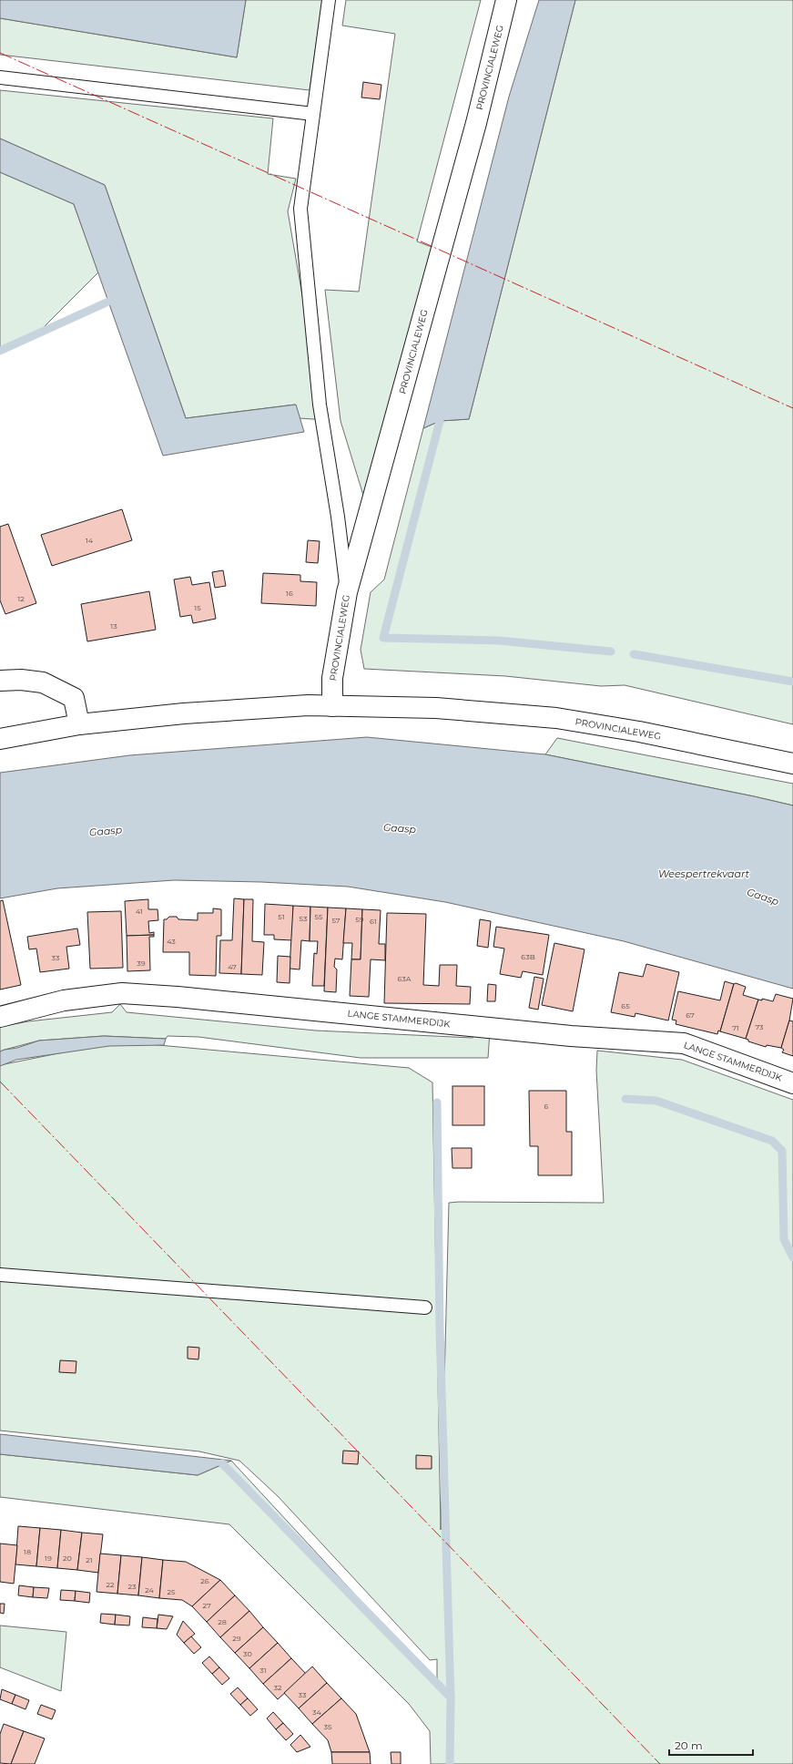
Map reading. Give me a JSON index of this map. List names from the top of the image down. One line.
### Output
{"streets":{"street":["PROVINCIALEWEG","LANGE STAMMERDIJK"]},"water":["Gaasp","Weespertrekvaart"],"house_numbers":["14","16","12","15","13","41","51","55","53","59","57","61","43","63B","33","39","47","63A","65","67","73","71","6","18","19","20","21","26","22","23","24","25","27","28","29","30","31","32","33","34","35"],"scale_bar":"20 m"}
